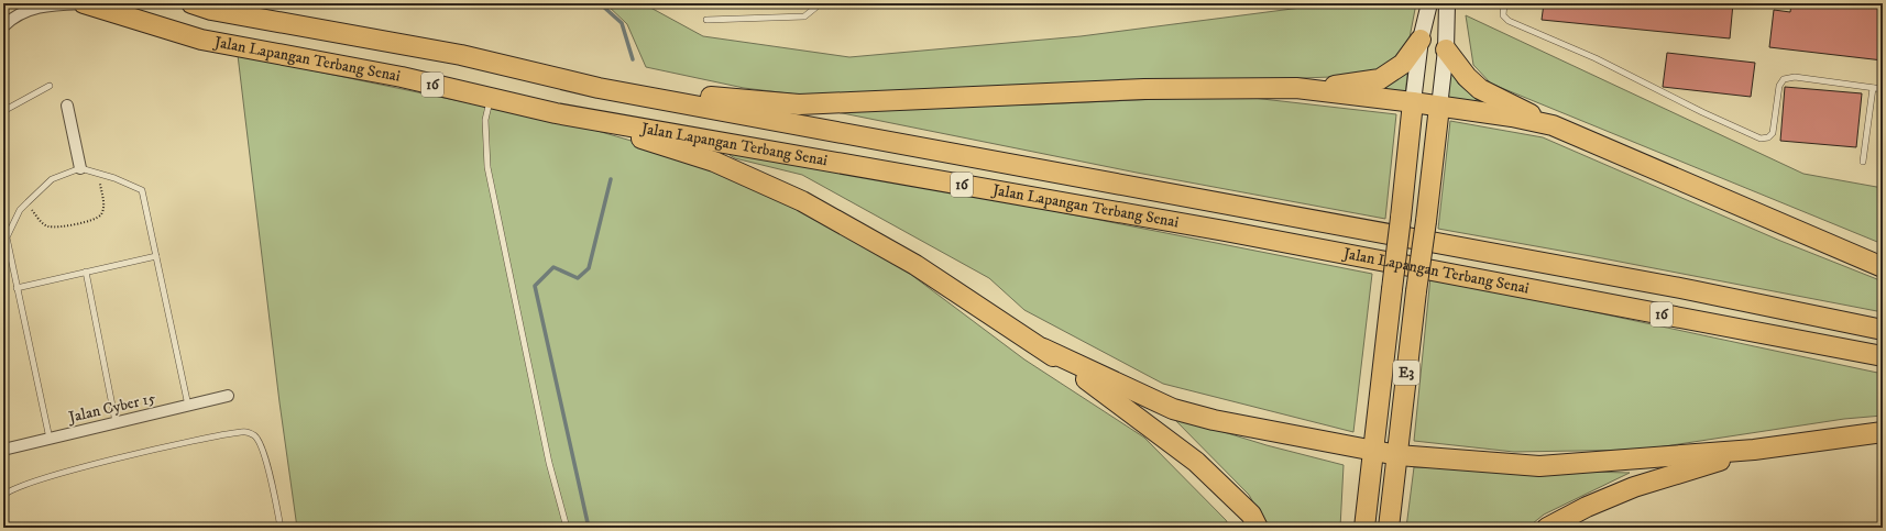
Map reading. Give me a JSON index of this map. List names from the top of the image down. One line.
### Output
{"streets":{"highway":["Jalan Lapangan Terbang Senai","16","E3"],"street":["Jalan Cyber 15"]}}
